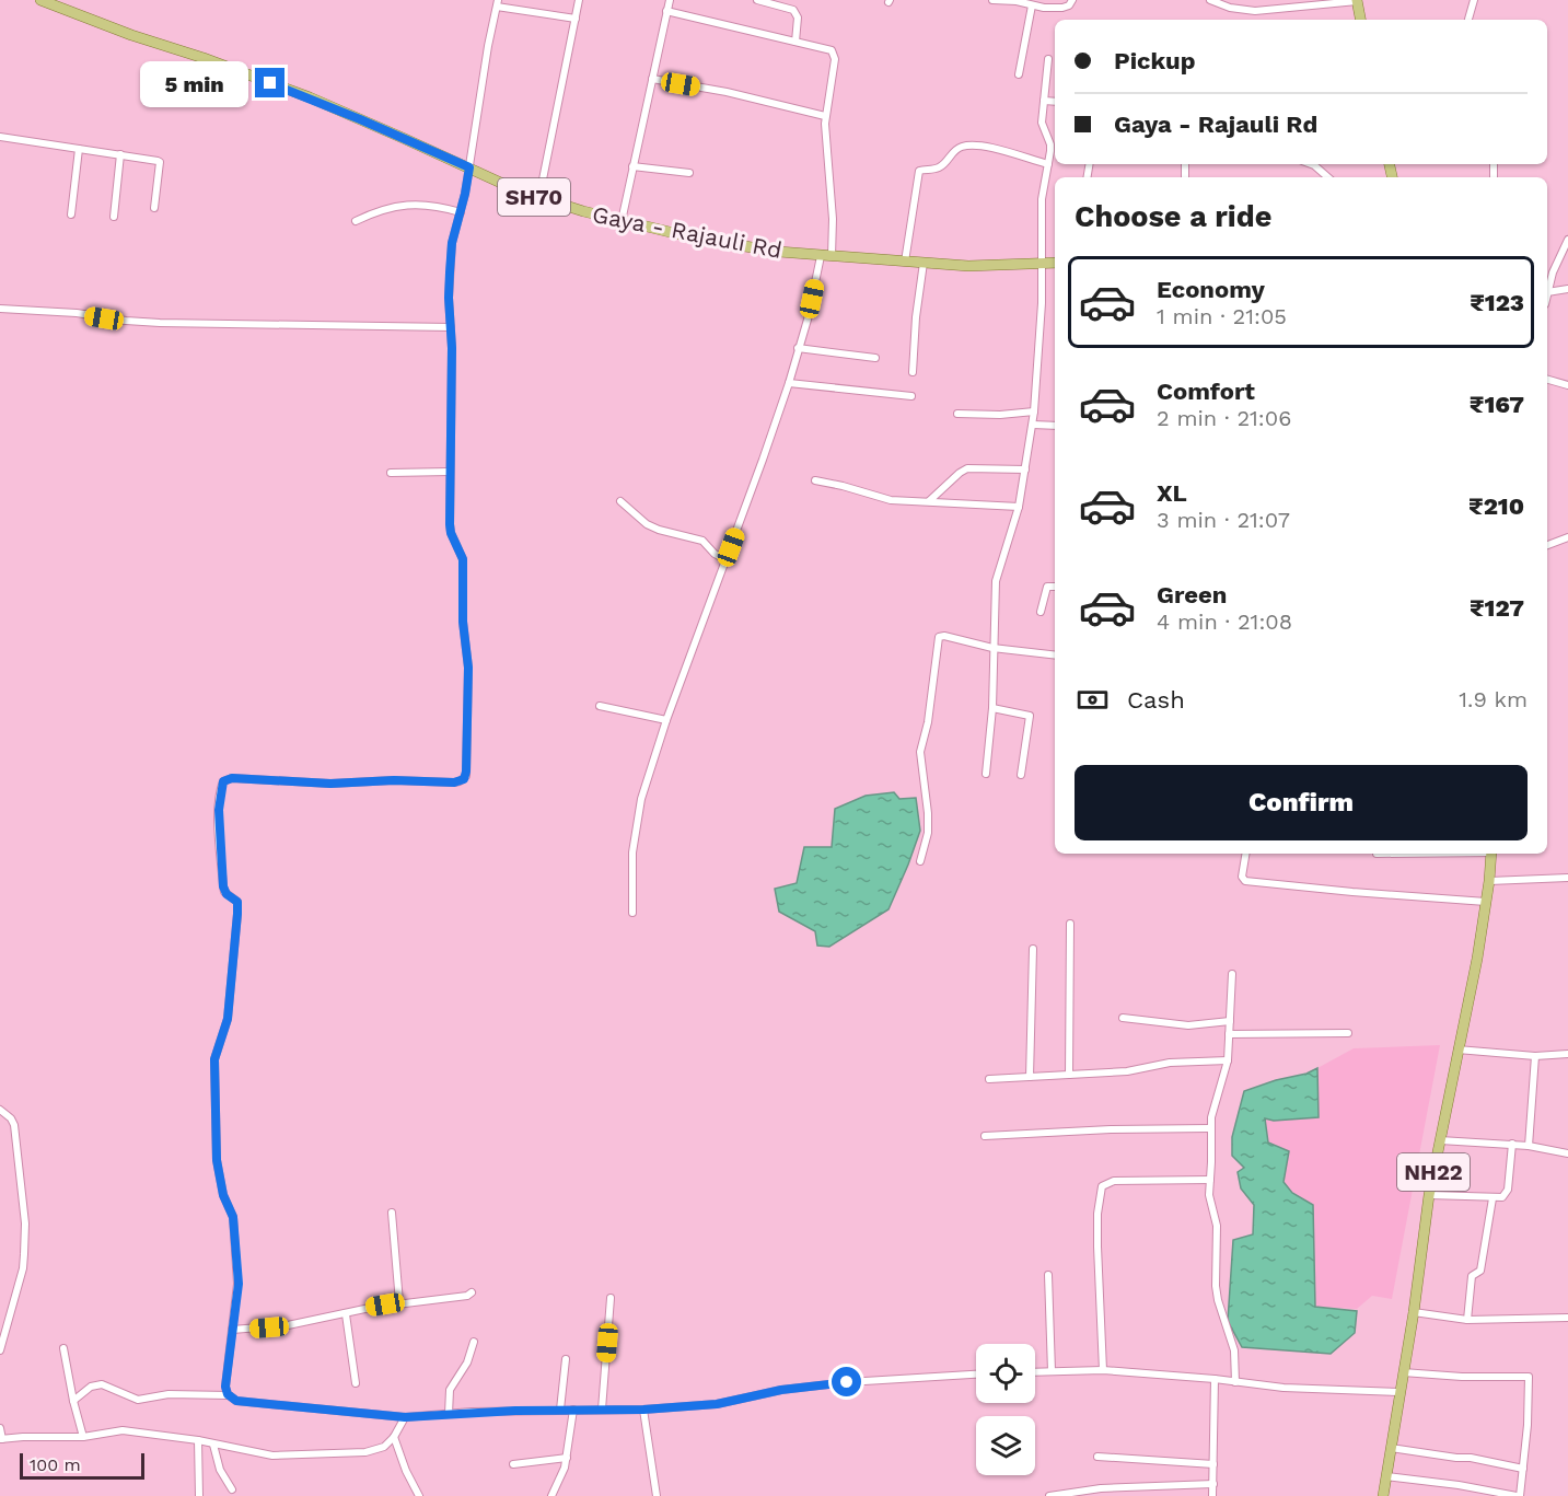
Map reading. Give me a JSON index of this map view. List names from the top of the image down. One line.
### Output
{"streets":{"main road":["SH70","Gaya - Rajauli Rd","NH22"]},"scale_bar":"100 m","page":{"banner":["Pickup","Gaya - Rajauli Rd"],"bubble":"5 min","heading":"Choose a ride","list":[{"name":"Economy","note":"1 min · 21:05","value":"₹123"},{"name":"Comfort","note":"2 min · 21:06","value":"₹167"},{"name":"XL","note":"3 min · 21:07","value":"₹210"},{"name":"Green","note":"4 min · 21:08","value":"₹127"}],"pay":["Cash","1.9 km"],"buttons":"Confirm","scale":"100 m"}}
